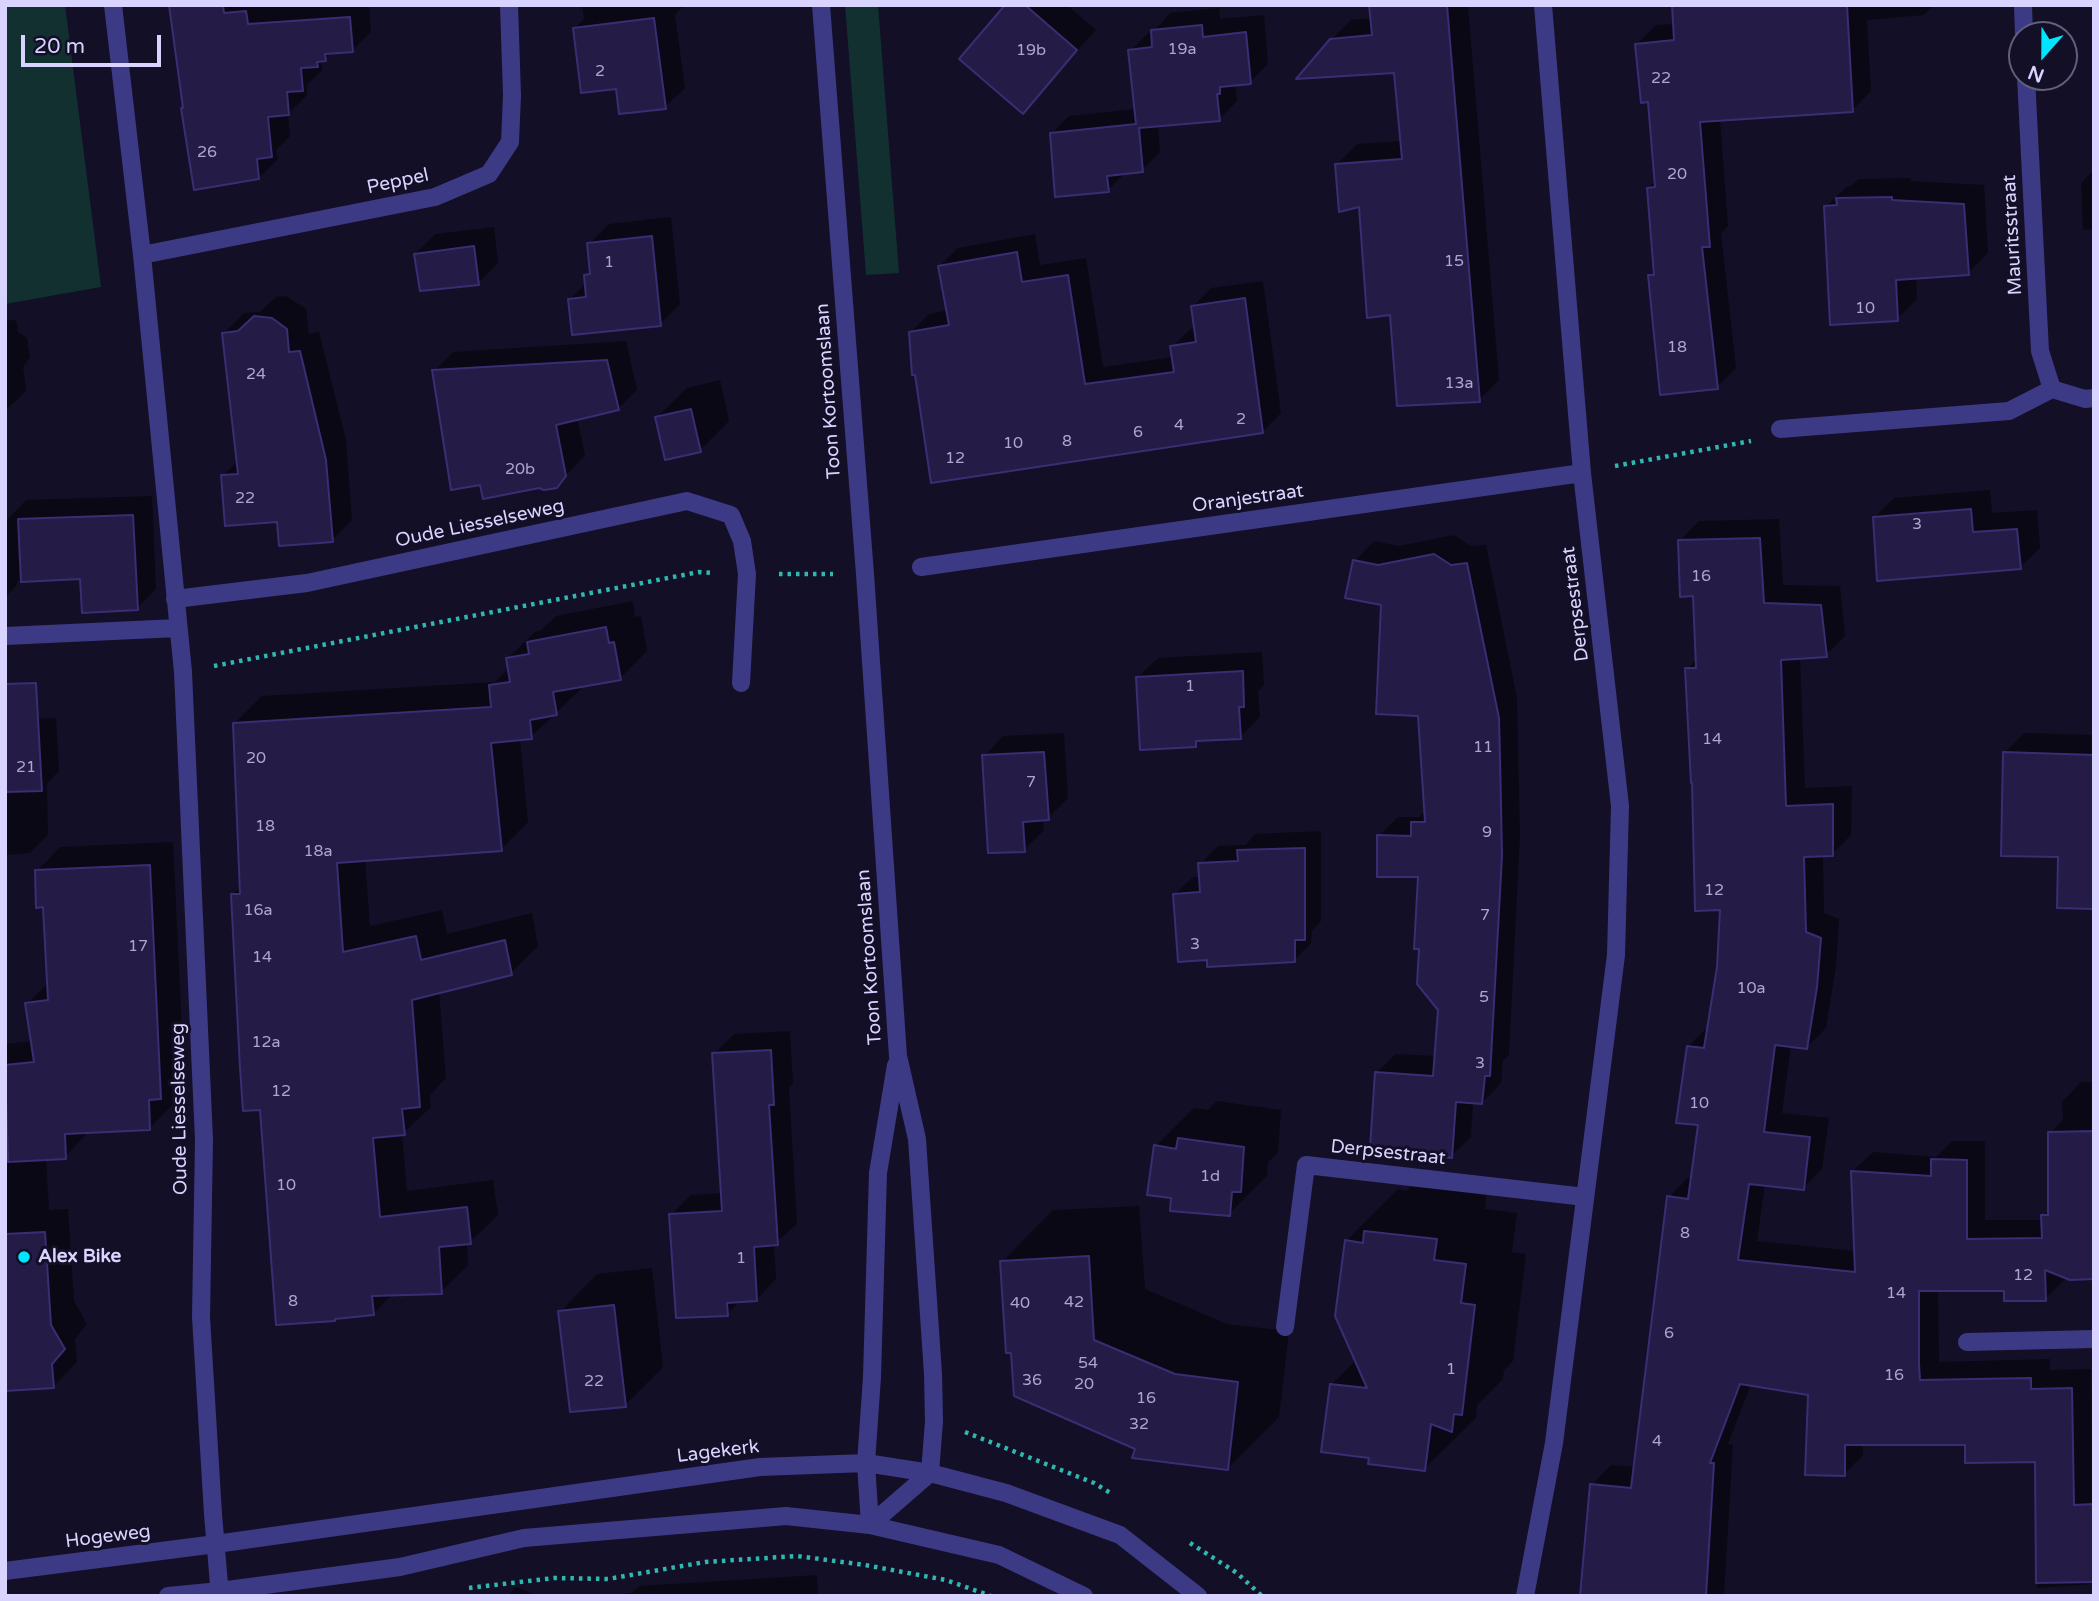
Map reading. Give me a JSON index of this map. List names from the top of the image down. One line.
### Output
{"streets":{"street":["Peppel","Mauritsstraat","Toon Kortoomslaan","Oranjestraat","Oude Liesselseweg","Derpsestraat","Lagekerk","Hogeweg"]},"crossings":[["Peppel","Oude Liesselseweg"],["Toon Kortoomslaan","Lagekerk"],["Oranjestraat","Derpsestraat"],["Oude Liesselseweg","Lagekerk"],["Oude Liesselseweg","Hogeweg"],["Lagekerk","Hogeweg"]],"places":["Alex Bike"],"house_numbers":["19a","19b","2","22","26","20","15","1","10","18","24","13a","2","4","6","8","10","12","20b","22","3","16","1","14","11","20","21","7","18","9","18a","12","16a","7","3","17","14","10a","5","12a","3","12","10","1d","10","8","1","12","14","8","42","40","6","54","1","16","36","22","20","16","32","4"],"scale_bar":"20 m","north":"bottom"}
